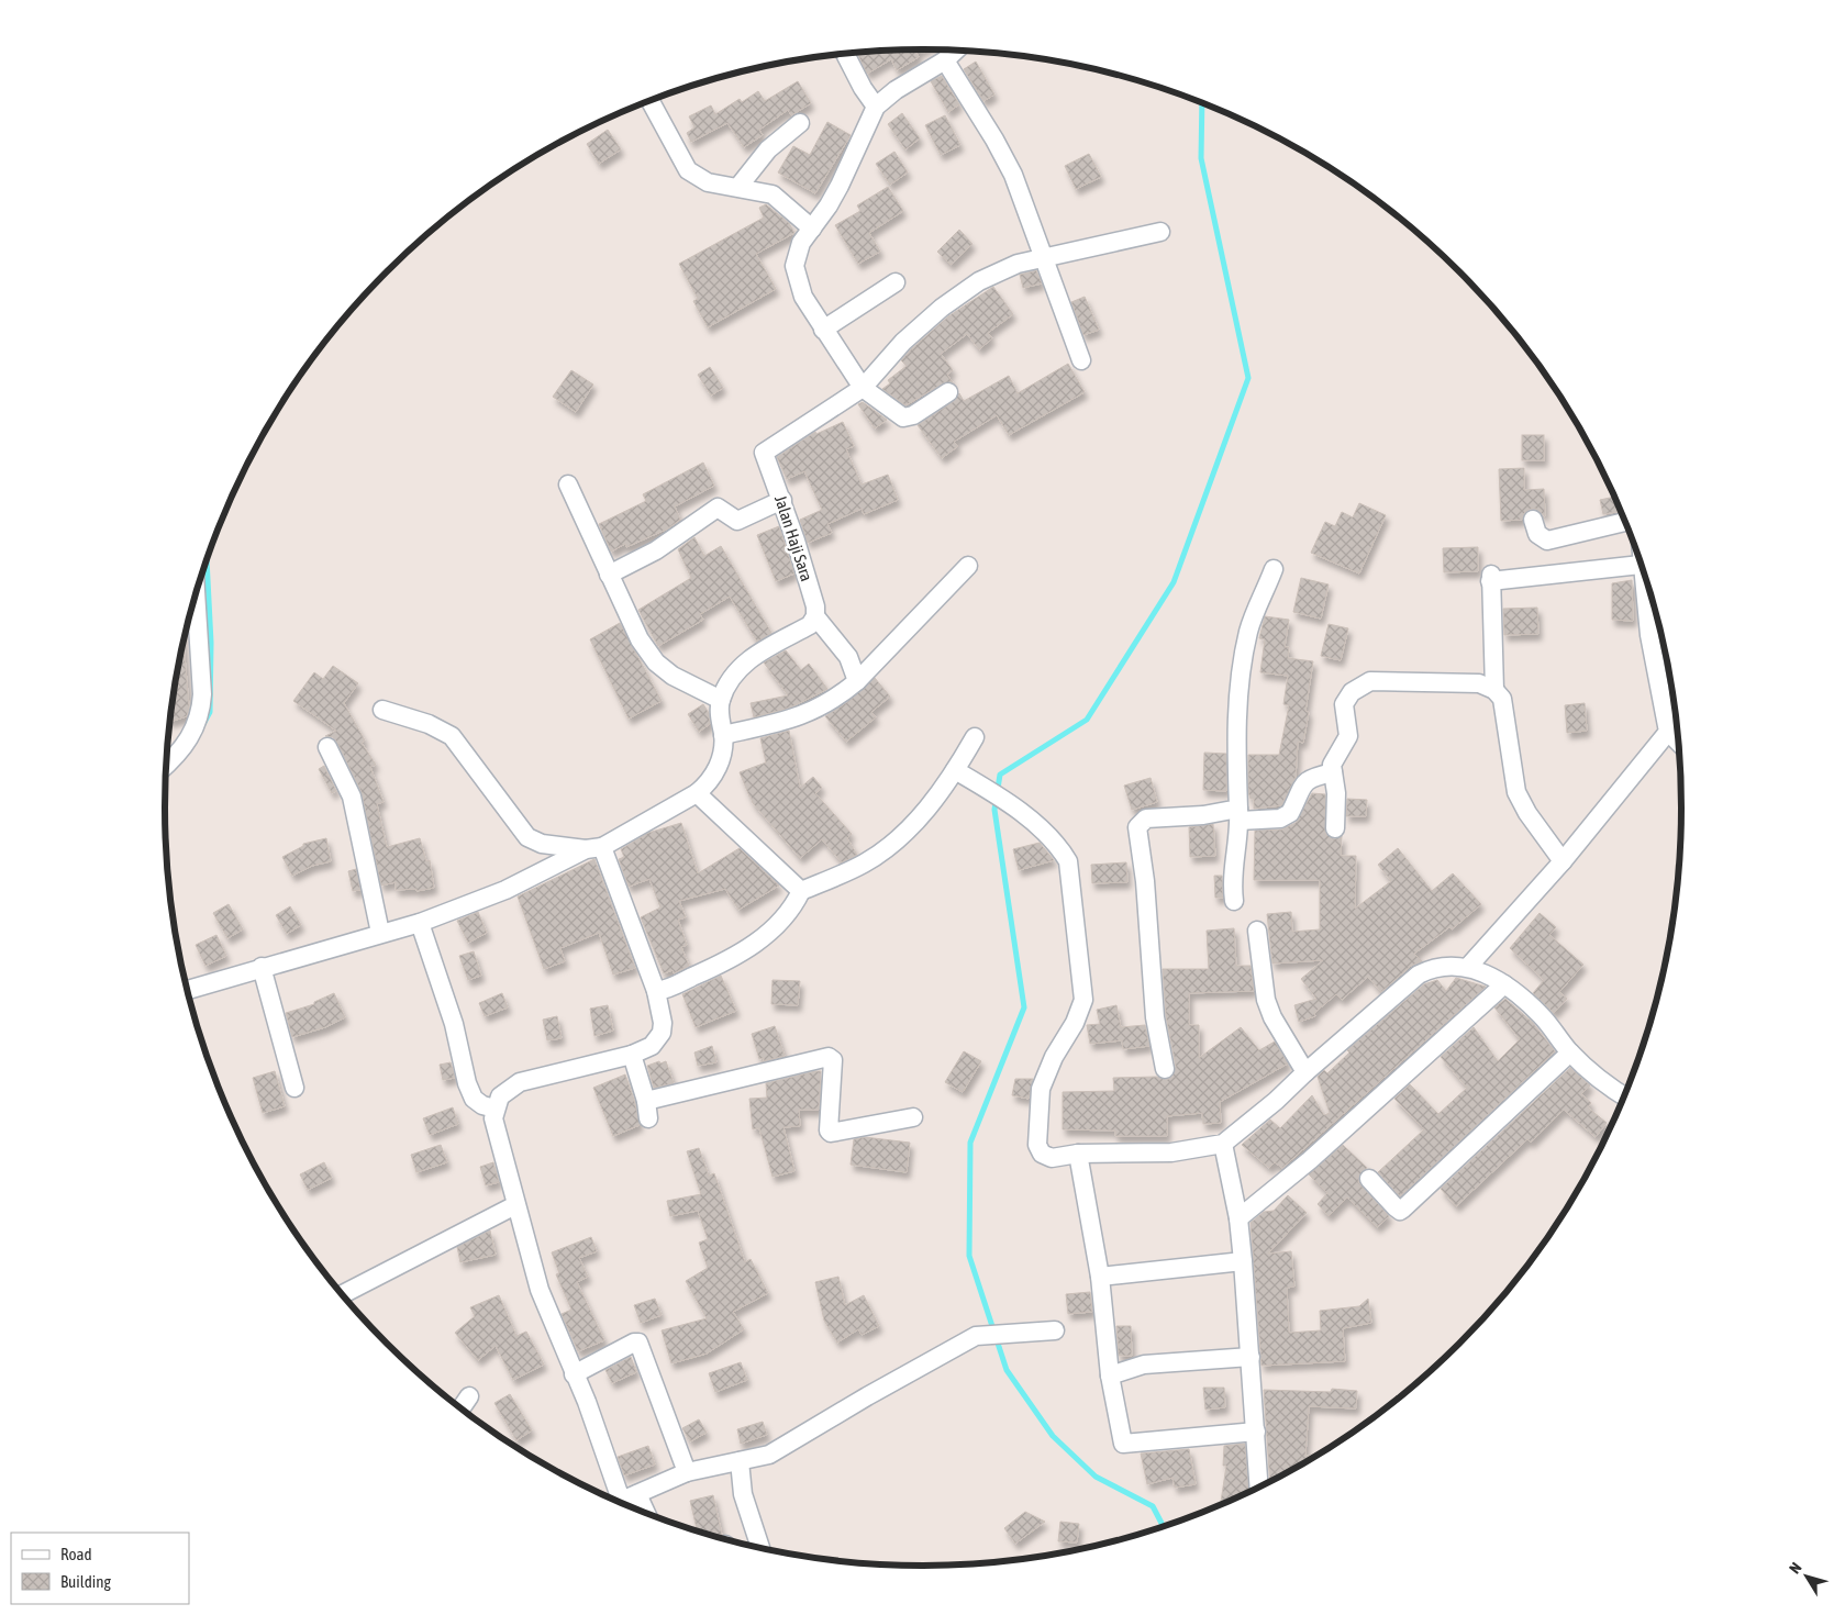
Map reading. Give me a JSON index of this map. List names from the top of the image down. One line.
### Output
{"streets":{"street":["Jalan Haji Sara"]},"legend":["Road","Building"],"north":"top left"}
